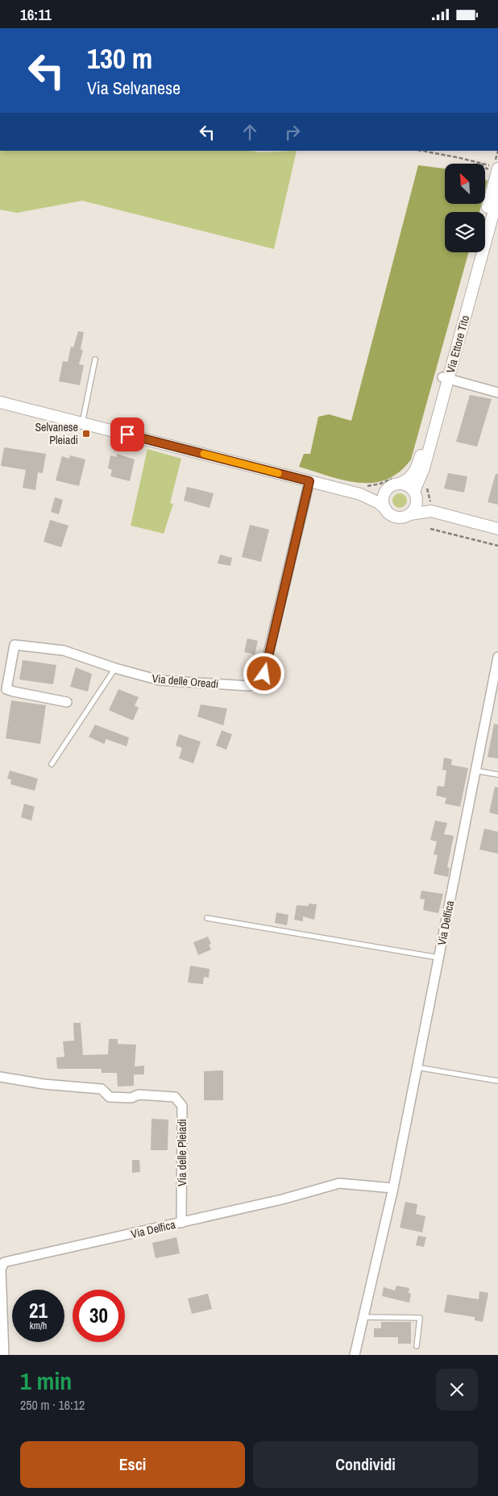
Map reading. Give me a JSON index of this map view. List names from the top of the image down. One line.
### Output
{"streets":{"street":["Via Ettore Tito","Via delle Oreadi","Via Delfica","Via delle Pleiadi"]},"crossings":[["Via Delfica","Via delle Pleiadi"]],"places":{"transit":["Selvanese Pleiadi"]},"north":"top left","page":{"status":"16:11","turn":["130 m","Via Selvanese"],"speed":"21 km/h","limit":"30","heading":["1 min","250 m · 16:12"],"buttons":["Esci","Condividi"]}}
